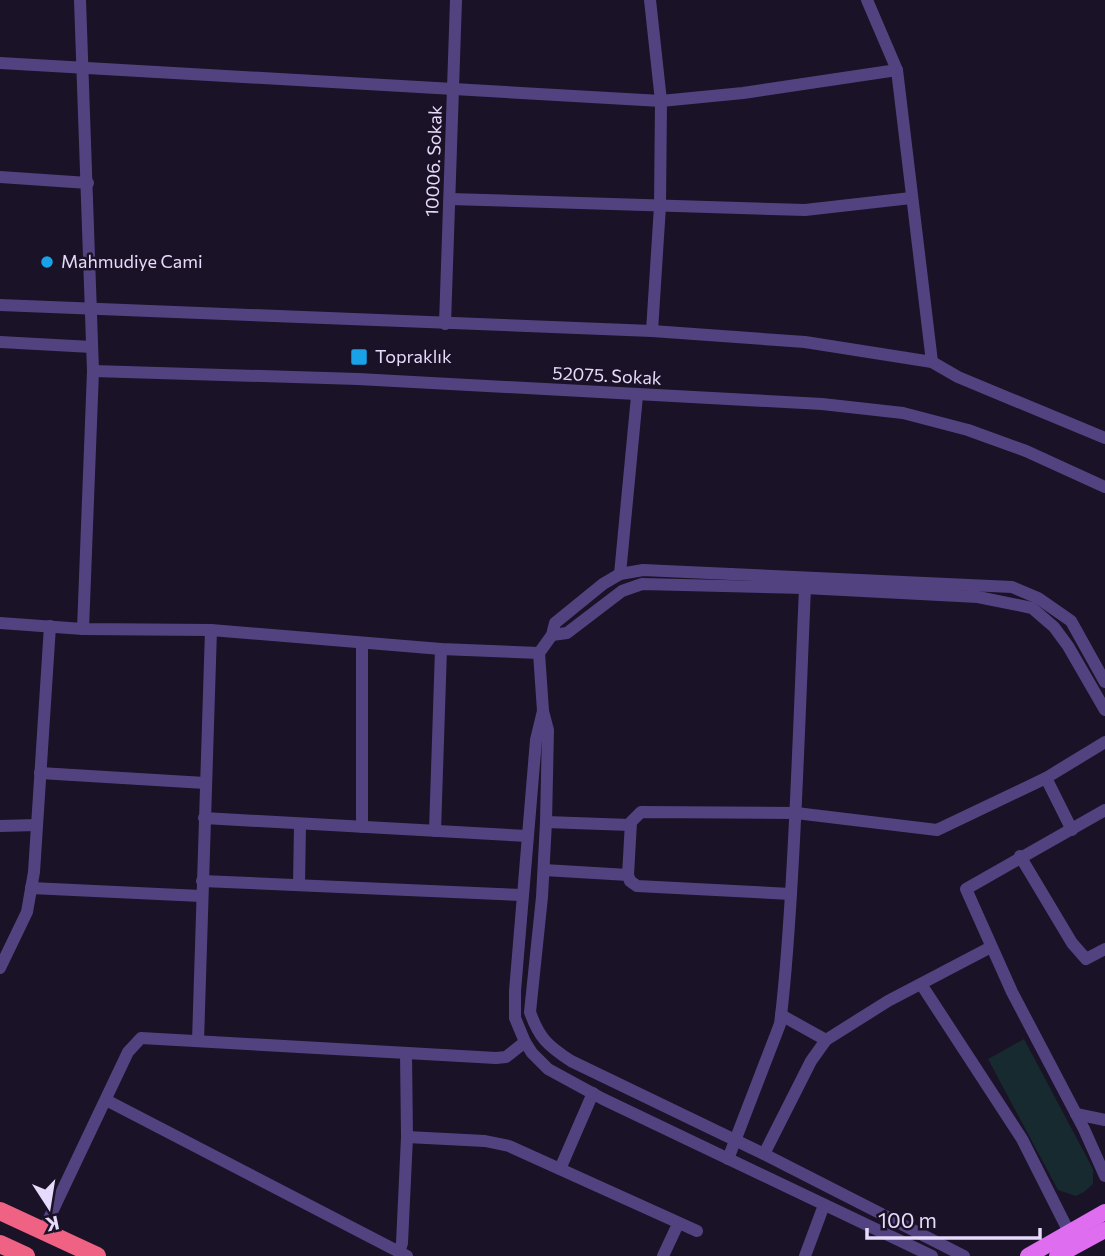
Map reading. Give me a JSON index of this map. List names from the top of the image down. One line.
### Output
{"streets":{"street":["10006. Sokak","52075. Sokak"]},"places":{"other":["Mahmudiye Cami"],"transit":["Topraklık"]},"scale_bar":"100 m","north":"bottom"}
